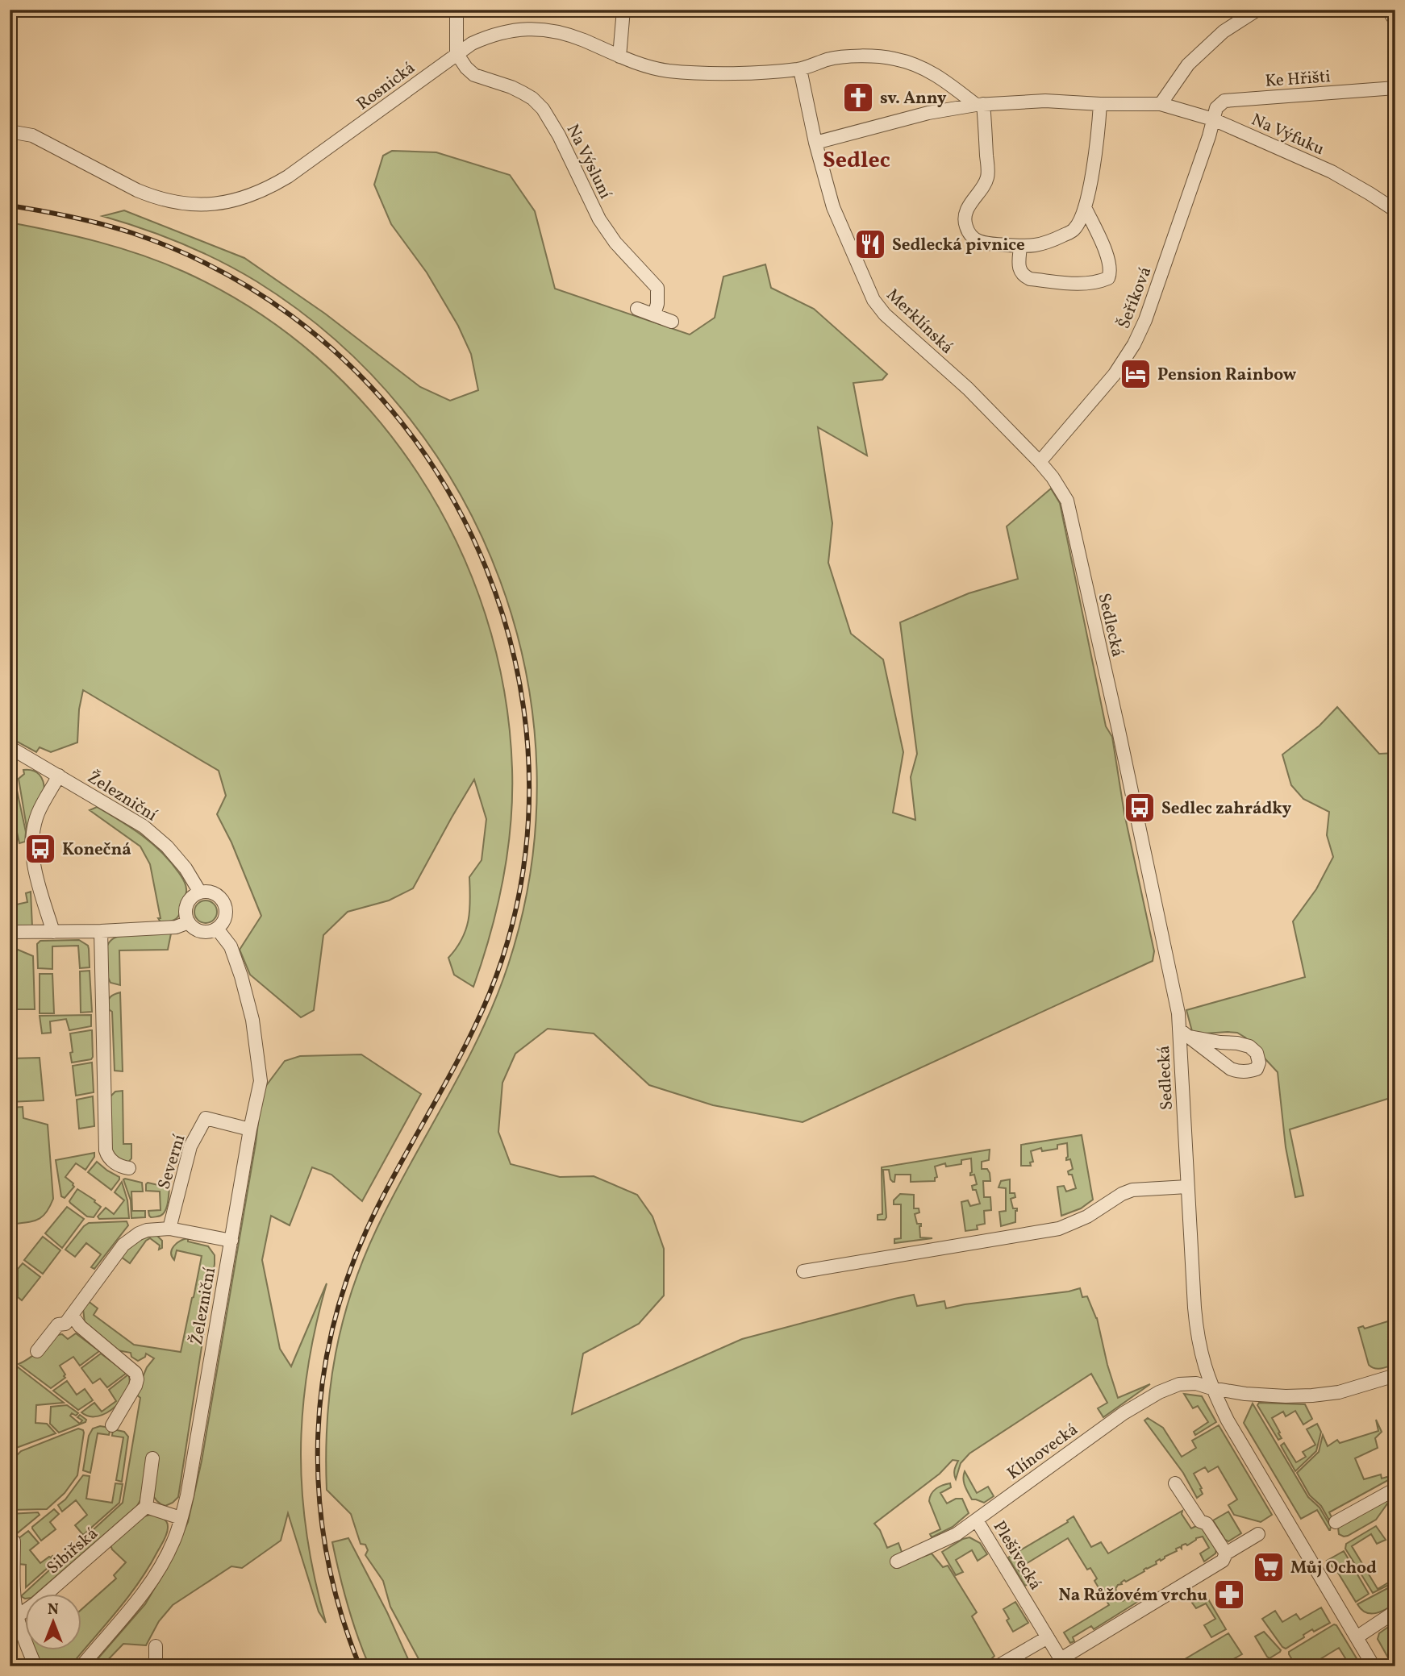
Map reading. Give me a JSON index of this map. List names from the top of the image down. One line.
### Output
{"streets":{"street":["Ke Hřišti","Rosnická","Na Výfuku","Na Výsluní","Šeříková","Merklínská","Sedlecká","Železniční","Severní","Klínovecká","Sibiřská","Plešivecká"]},"crossings":[["Ke Hřišti","Na Výfuku"],["Ke Hřišti","Šeříková"],["Rosnická","Na Výsluní"],["Rosnická","Merklínská"],["Na Výfuku","Šeříková"],["Šeříková","Merklínská"],["Šeříková","Sedlecká"],["Merklínská","Sedlecká"],["Sedlecká","Klínovecká"],["Železniční","Severní"],["Klínovecká","Plešivecká"]],"districts":["Sedlec"],"places":{"church":["sv. Anny"],"restaurant":["Sedlecká pivnice"],"hotel":["Pension Rainbow"],"bus stop":["Sedlec zahrádky","Konečná"],"supermarket":["Můj Ochod"],"pharmacy":["Na Růžovém vrchu"]},"north":"top"}
